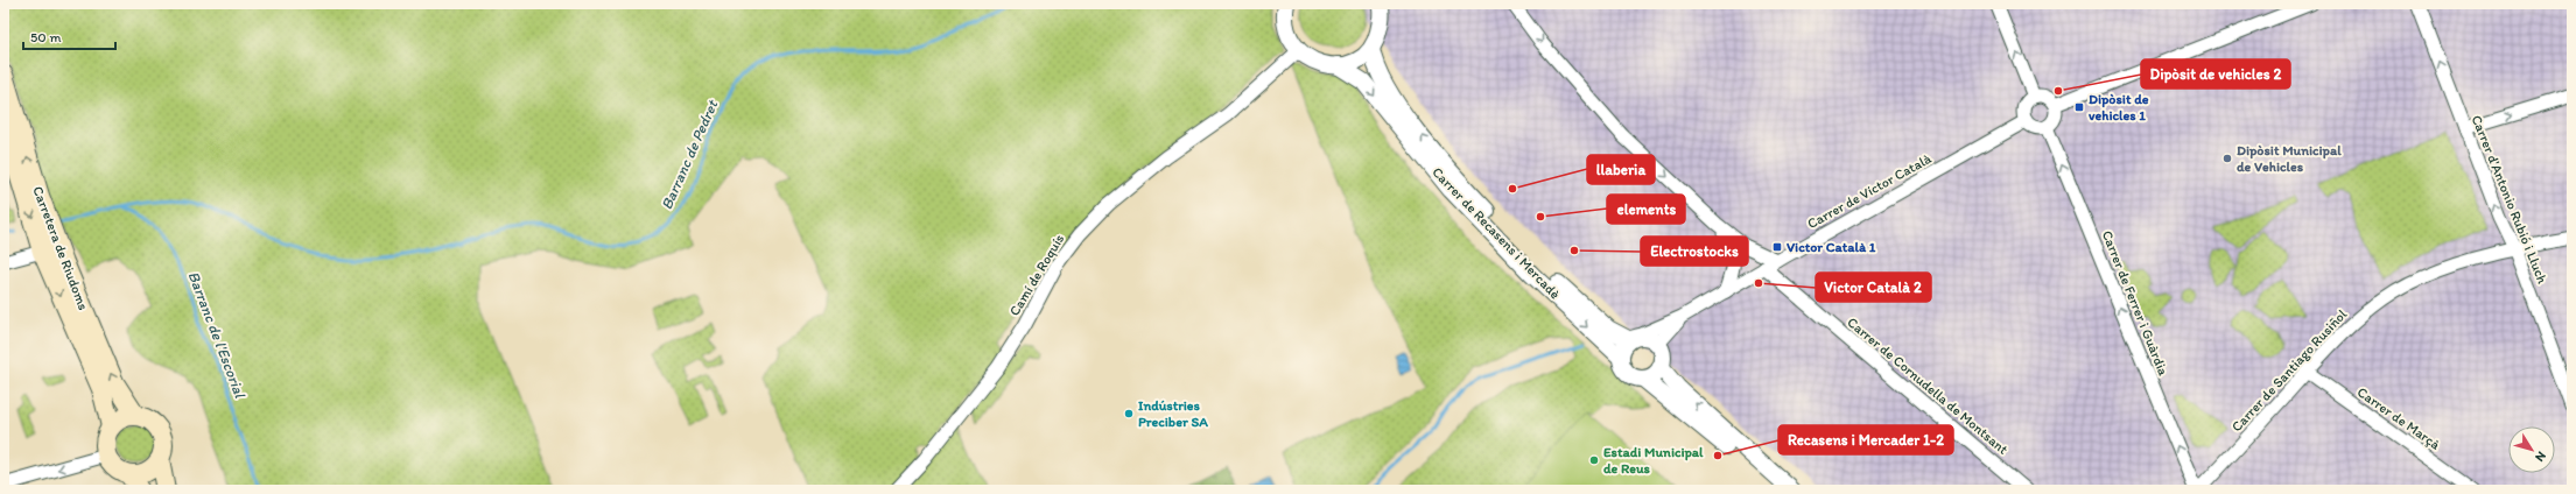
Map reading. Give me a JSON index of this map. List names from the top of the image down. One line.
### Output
{"streets":{"main road":["Carretera de Riudoms"],"street":["Carrer de Víctor Català","Carrer d'Antonio Rubió i Lluch","Carrer de Recasens i Mercadè","Camí de Roquís","Carrer de Ferrer i Guàrdia","Carrer de Santiago Rusiñol","Carrer de Cornudella de Montsant","Carrer de Marçà"]},"crossings":[["Carrer de Víctor Català","Carrer de Recasens i Mercadè"],["Carrer de Víctor Català","Carrer de Ferrer i Guàrdia"],["Carrer de Víctor Català","Carrer de Cornudella de Montsant"],["Carrer d'Antonio Rubió i Lluch","Carrer de Santiago Rusiñol"],["Carrer de Ferrer i Guàrdia","Carrer de Santiago Rusiñol"],["Carrer de Santiago Rusiñol","Carrer de Marçà"]],"one_way":["Carrer d'Antonio Rubió i Lluch","Carrer de Ferrer i Guàrdia"],"water":["Barranc de Pedret","Barranc de l'Escorial"],"places":{"other":["Dipòsit de vehicles 2","Dipòsit Municipal de Vehicles","llaberia","elements","Electrostocks","Victor Català 2","Indústries Preciber SA","Recasens i Mercader 1-2","Estadi Municipal de Reus"],"transit":["Dipòsit de vehicles 1","Victor Català 1"]},"scale_bar":"50 m","north":"bottom right"}
